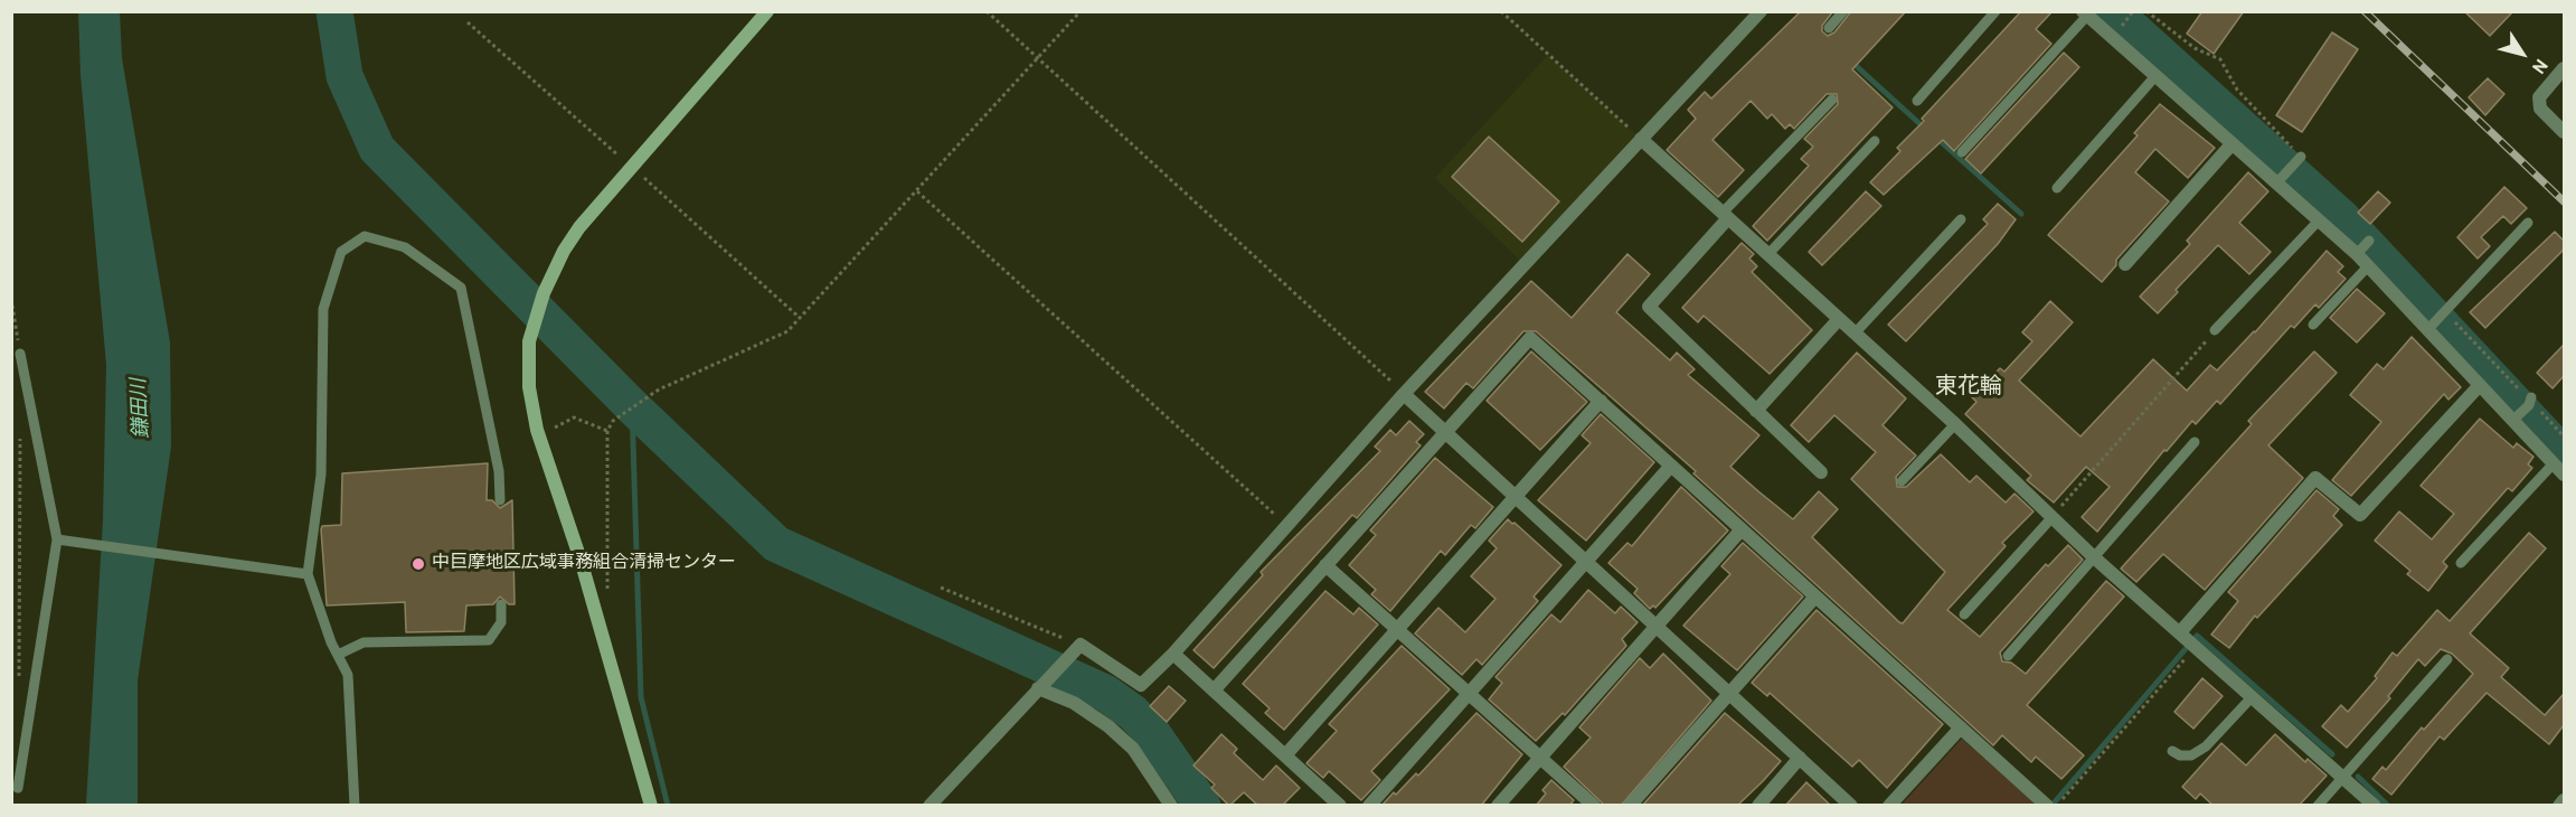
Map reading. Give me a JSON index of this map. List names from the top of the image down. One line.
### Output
{"districts":["東花輪"],"water":["鎌田川"],"places":["中巨摩地区広域事務組合清掃センター"],"north":"bottom right"}
